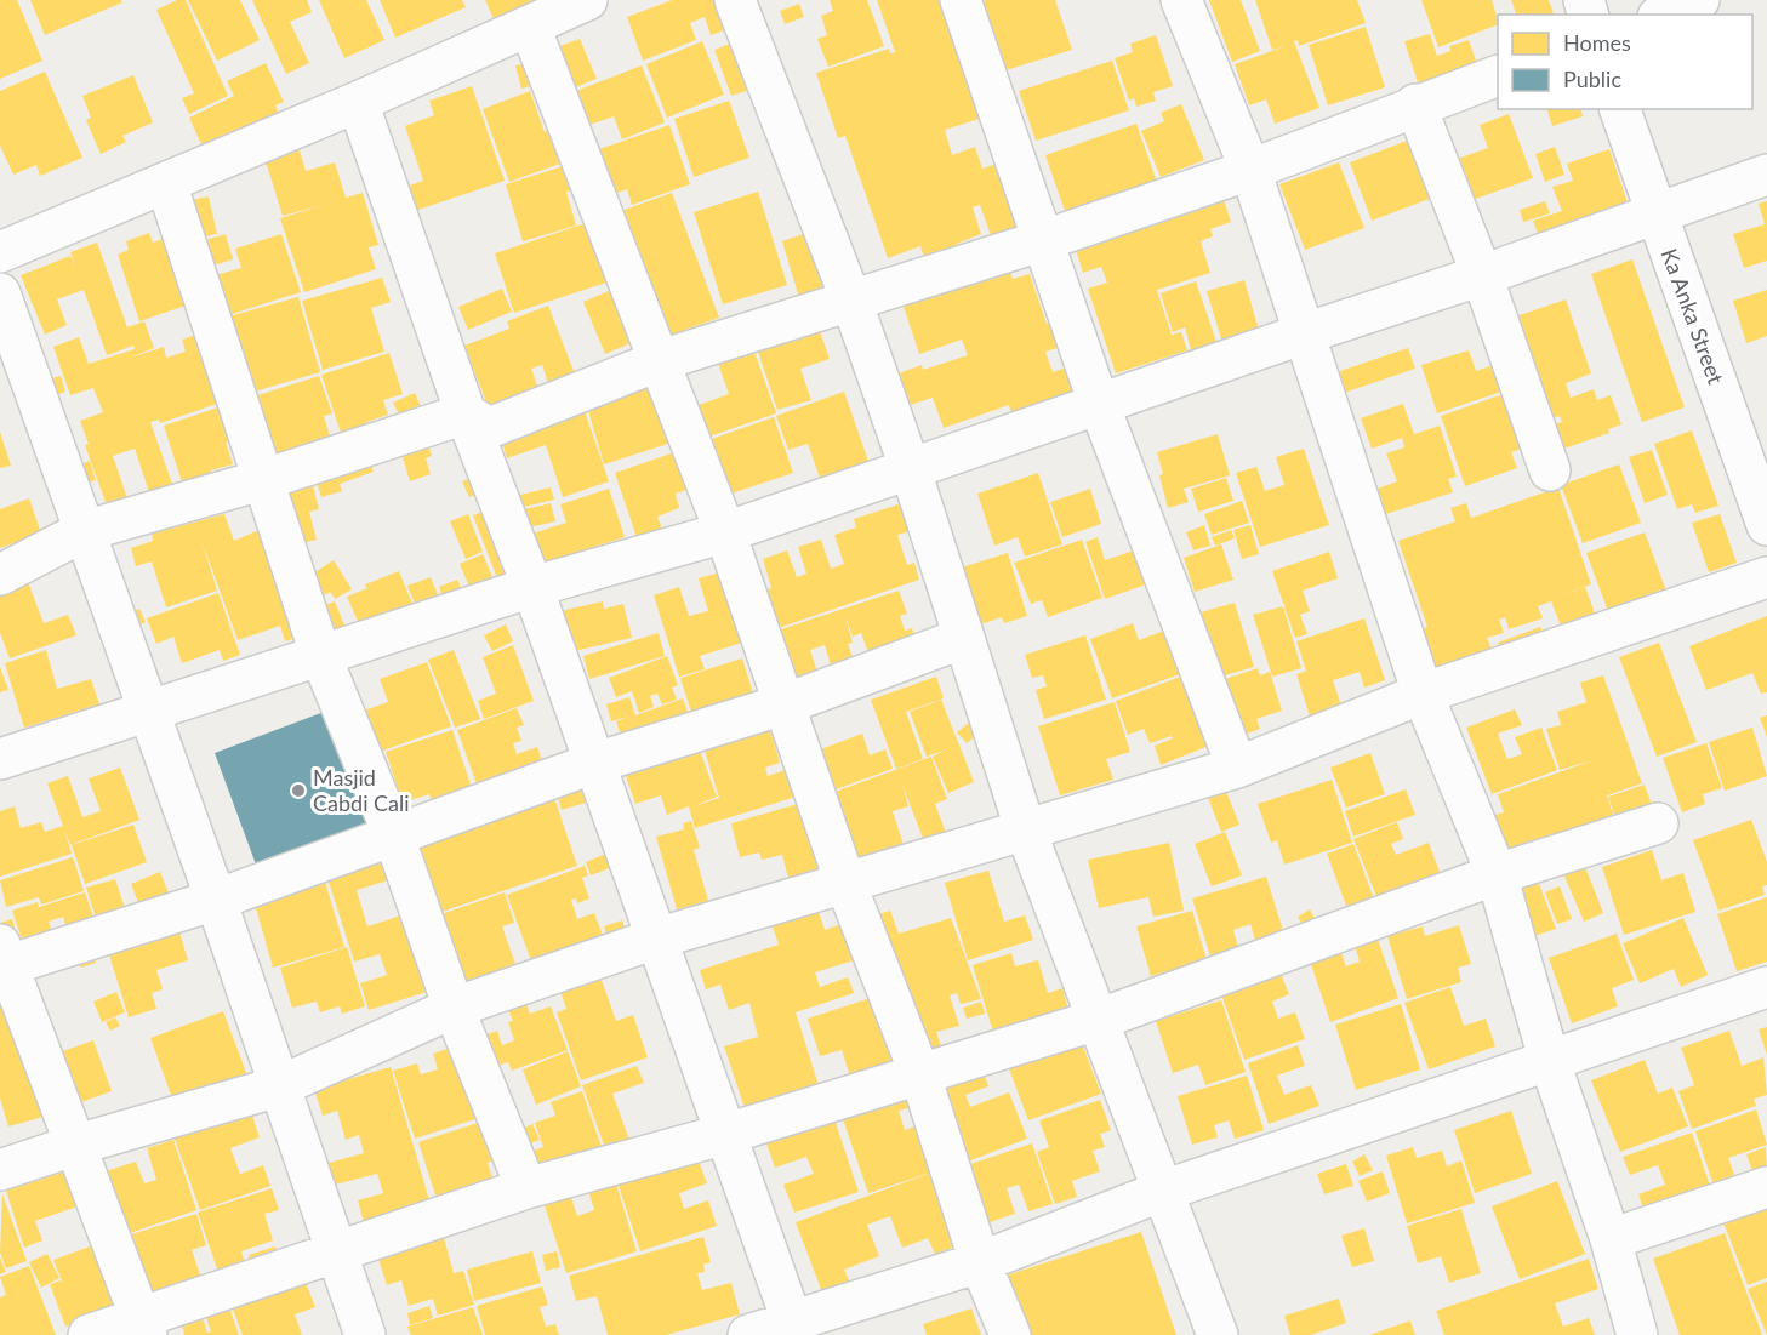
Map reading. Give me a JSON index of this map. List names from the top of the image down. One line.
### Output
{"streets":{"street":["Ka Anka Street"]},"places":["Masjid Cabdi Cali"],"legend":["Homes","Public"]}
